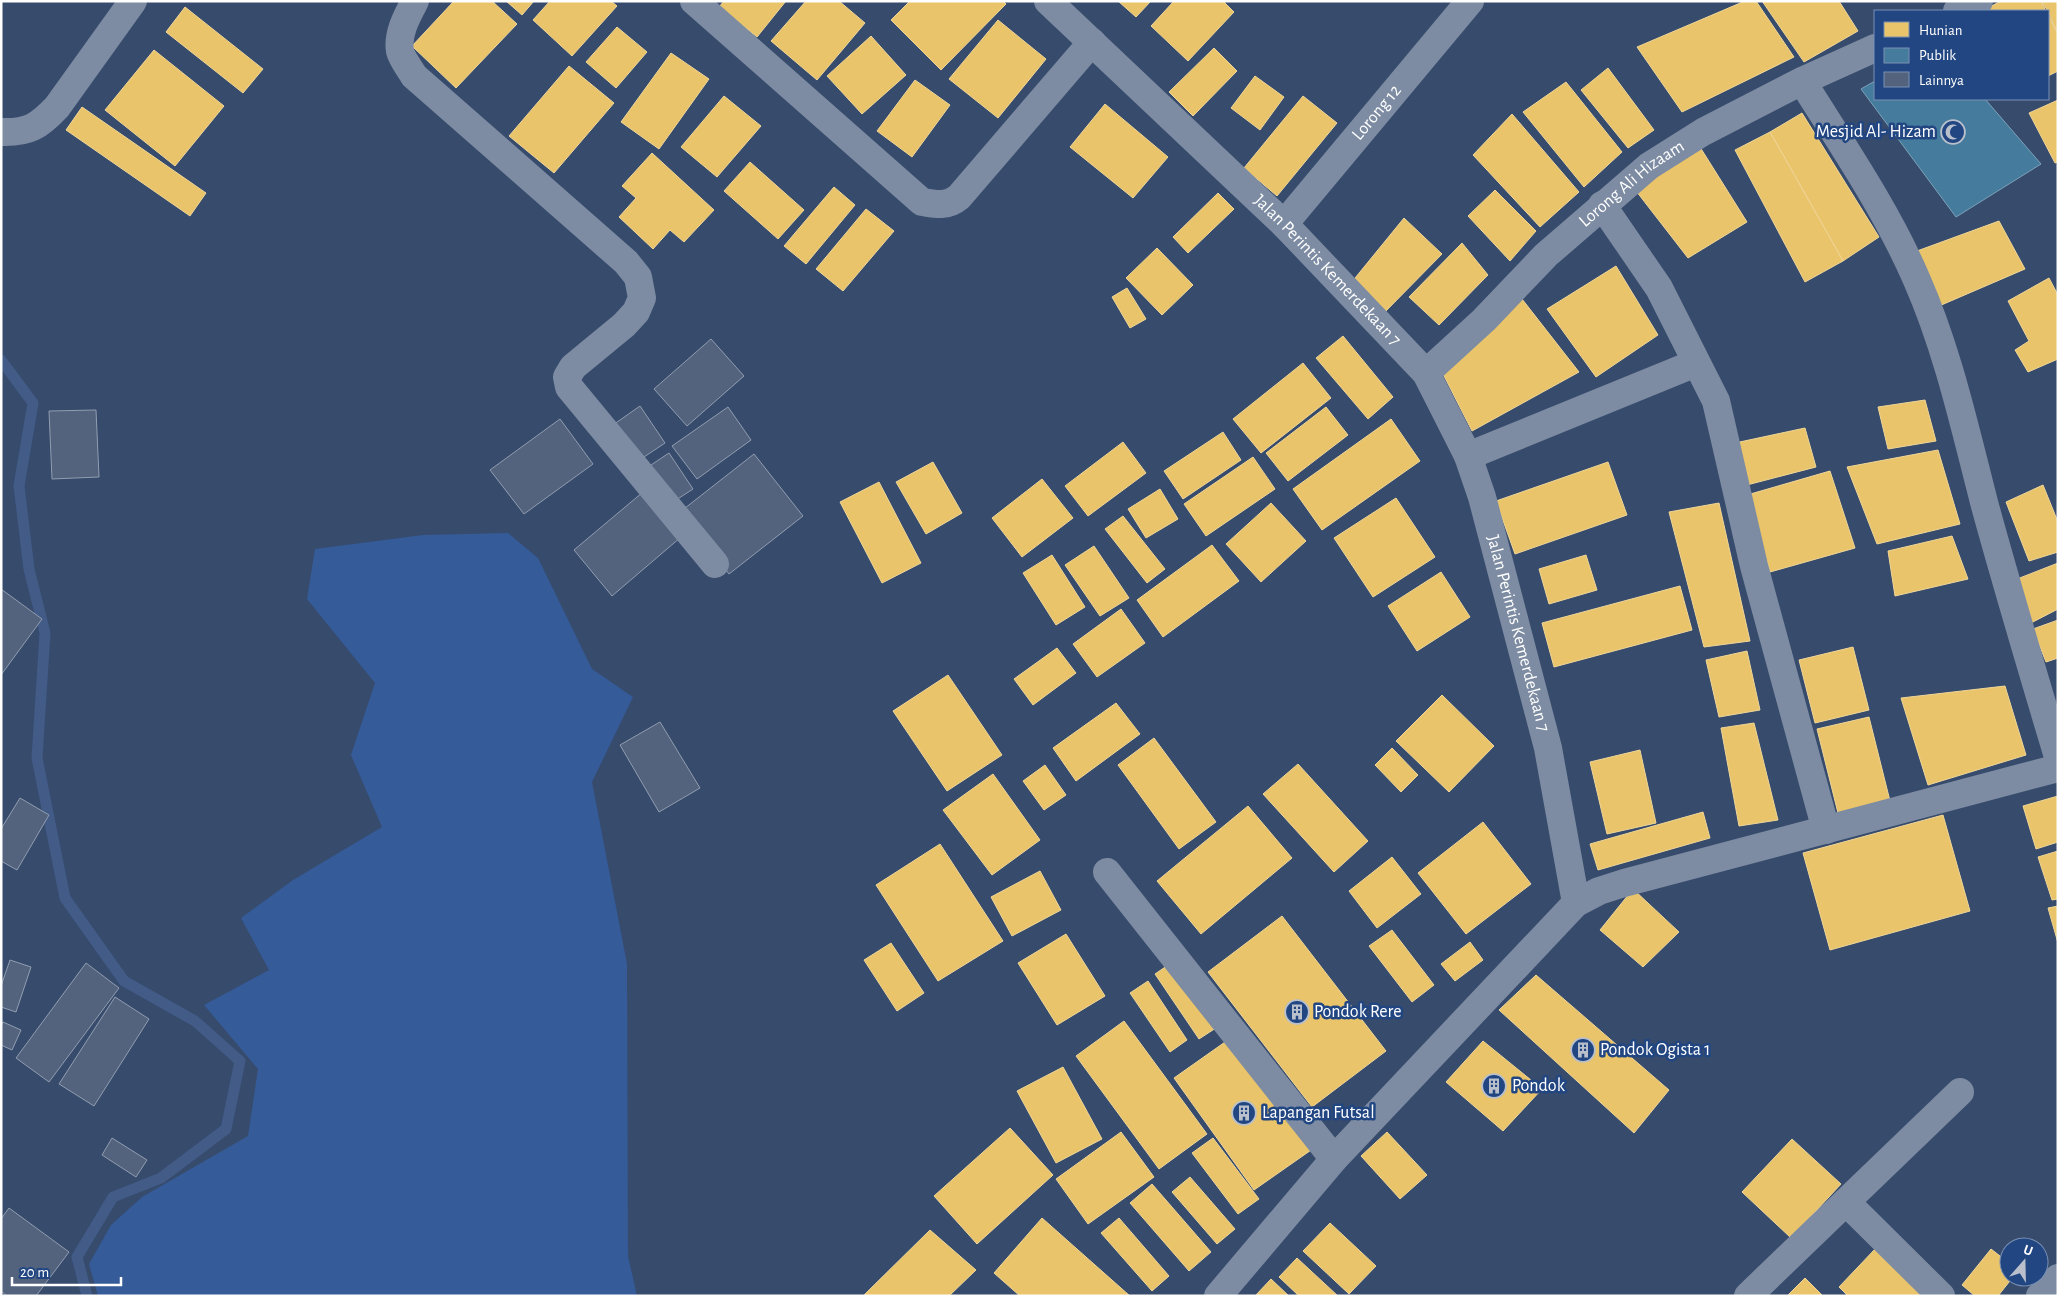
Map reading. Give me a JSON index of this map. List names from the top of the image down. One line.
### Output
{"streets":{"street":["Lorong 12","Lorong Ali Hizaam","Jalan Perintis Kemerdekaan 7"]},"crossings":[["Lorong 12","Jalan Perintis Kemerdekaan 7"],["Lorong Ali Hizaam","Jalan Perintis Kemerdekaan 7"]],"places":{"mosque":["Mesjid Al- Hizam"],"building":["Pondok Rere","Pondok Ogista 1","Pondok","Lapangan Futsal"]},"legend":["Hunian","Publik","Lainnya"],"scale_bar":"20 m","north":"top"}
